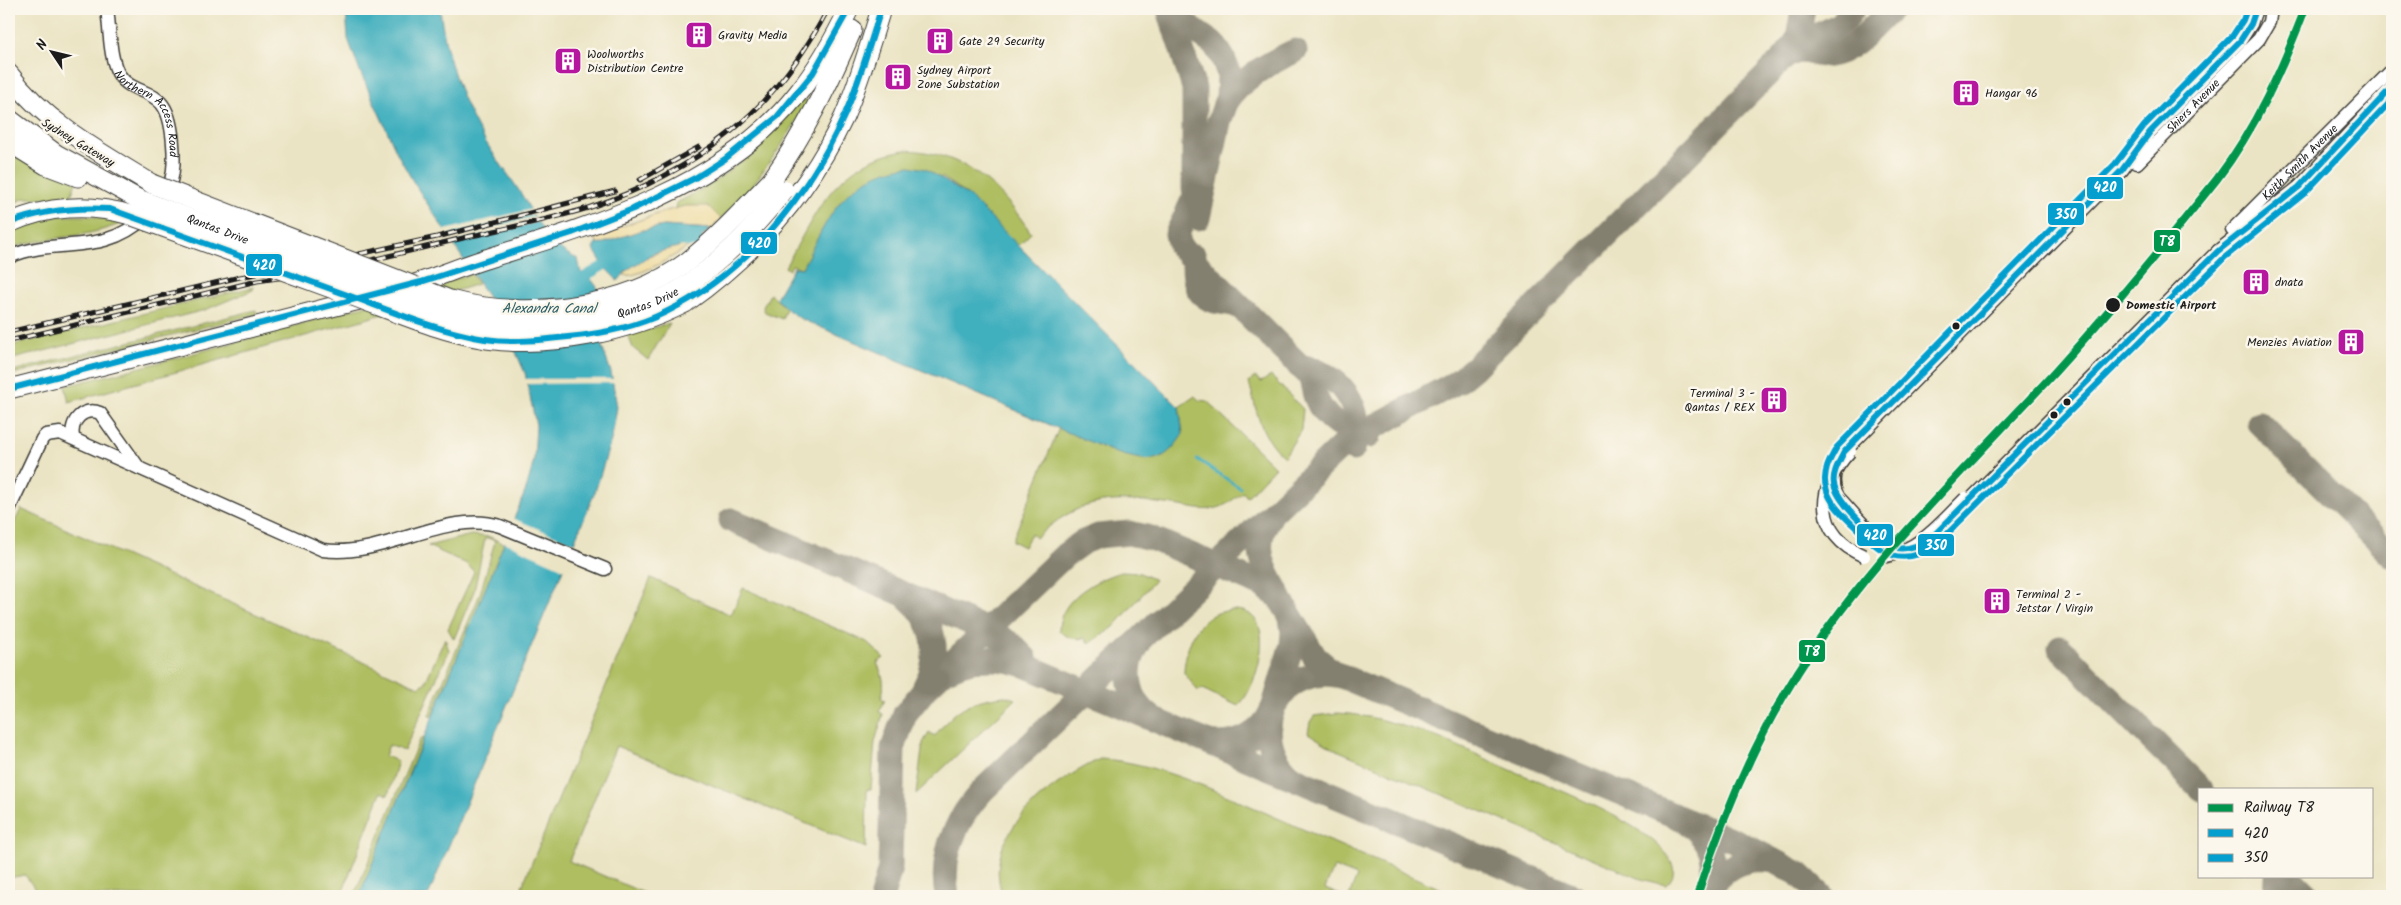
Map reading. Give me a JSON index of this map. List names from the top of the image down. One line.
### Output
{"streets":{"highway":["Sydney Gateway","Qantas Drive"],"street":["Shiers Avenue","Northern Access Road","Keith Smith Avenue"]},"crossings":[["Shiers Avenue","Keith Smith Avenue"],["Sydney Gateway","Qantas Drive"]],"water":["Alexandra Canal"],"places":{"building":["Gravity Media","Gate 29 Security","Woolworths Distribution Centre","Sydney Airport Zone Substation","Hangar 96","dnata","Menzies Aviation","Terminal 3 - Qantas / REX","Terminal 2 - Jetstar / Virgin"],"other":["Domestic Airport"]},"lines":["rail line T8","transit line 420","transit line 350"],"legend":["Railway T8","420","350"],"north":"top left"}
